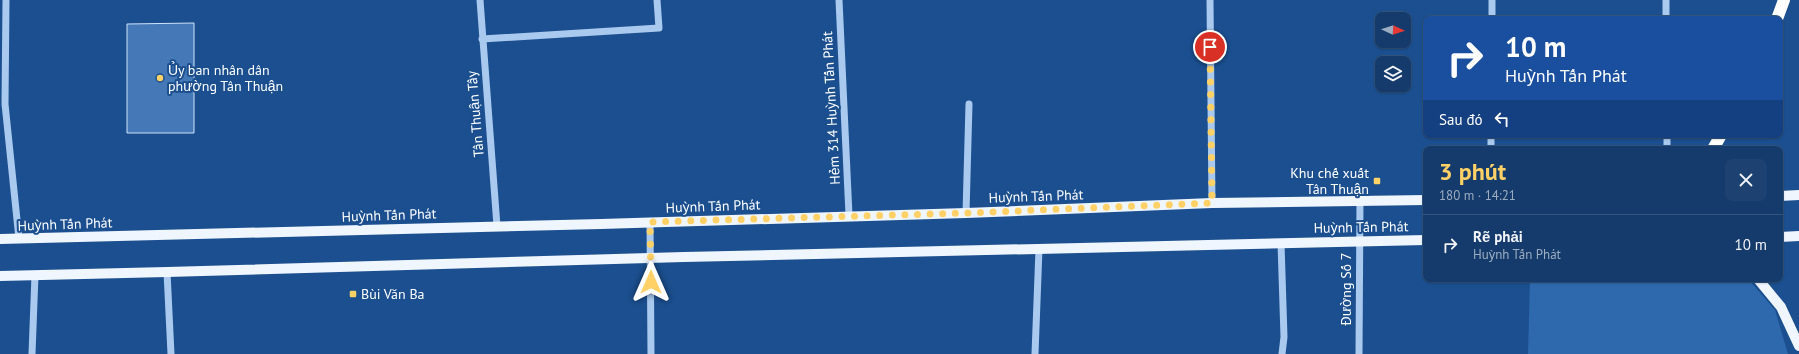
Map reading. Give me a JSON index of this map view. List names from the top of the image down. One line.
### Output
{"streets":{"main road":["Huỳnh Tấn Phát"],"street":["Hẻm 314 Huỳnh Tấn Phát","Tân Thuận Tây","Đường Số 7"]},"crossings":[["Hẻm 314 Huỳnh Tấn Phát","Huỳnh Tấn Phát"],["Tân Thuận Tây","Huỳnh Tấn Phát"],["Huỳnh Tấn Phát","Đường Số 7"]],"places":{"other":["Ủy ban nhân dân phường Tân Thuận"],"transit":["Khu chế xuất Tân Thuận","Bùi Văn Ba"]},"north":"right","page":{"turn":["10 m","Huỳnh Tấn Phát"],"then":"Sau đó","heading":["3 phút","180 m · 14:21"],"list":[{"name":"Rẽ phải","note":"Huỳnh Tấn Phát","value":"10 m"}]}}
